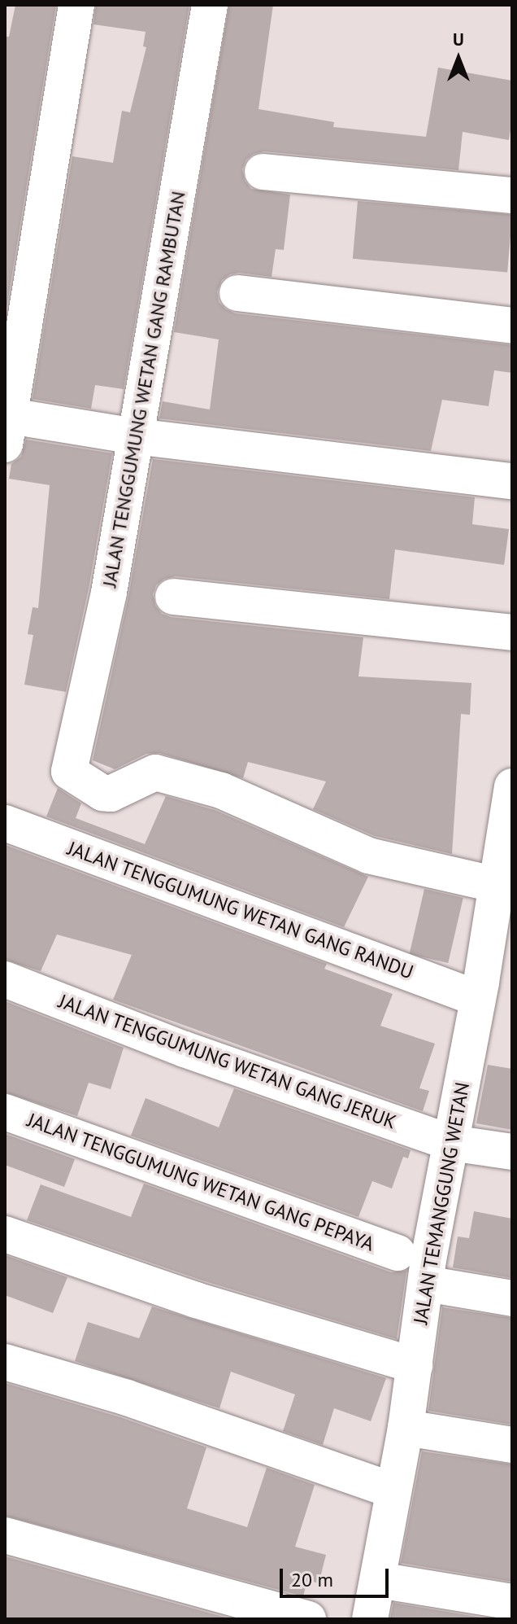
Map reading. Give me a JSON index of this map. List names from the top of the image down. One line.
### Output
{"streets":{"street":["JALAN TENGGUMUNG WETAN GANG RAMBUTAN","JALAN TENGGUMUNG WETAN GANG RANDU","JALAN TENGGUMUNG WETAN GANG JERUK","JALAN TENGGUMUNG WETAN GANG PEPAYA","JALAN TEMANGGUNG WETAN"]},"crossings":[["JALAN TENGGUMUNG WETAN GANG RAMBUTAN","JALAN TEMANGGUNG WETAN"],["JALAN TENGGUMUNG WETAN GANG RANDU","JALAN TEMANGGUNG WETAN"],["JALAN TENGGUMUNG WETAN GANG JERUK","JALAN TEMANGGUNG WETAN"],["JALAN TENGGUMUNG WETAN GANG PEPAYA","JALAN TEMANGGUNG WETAN"]],"scale_bar":"20 m","north":"top"}
